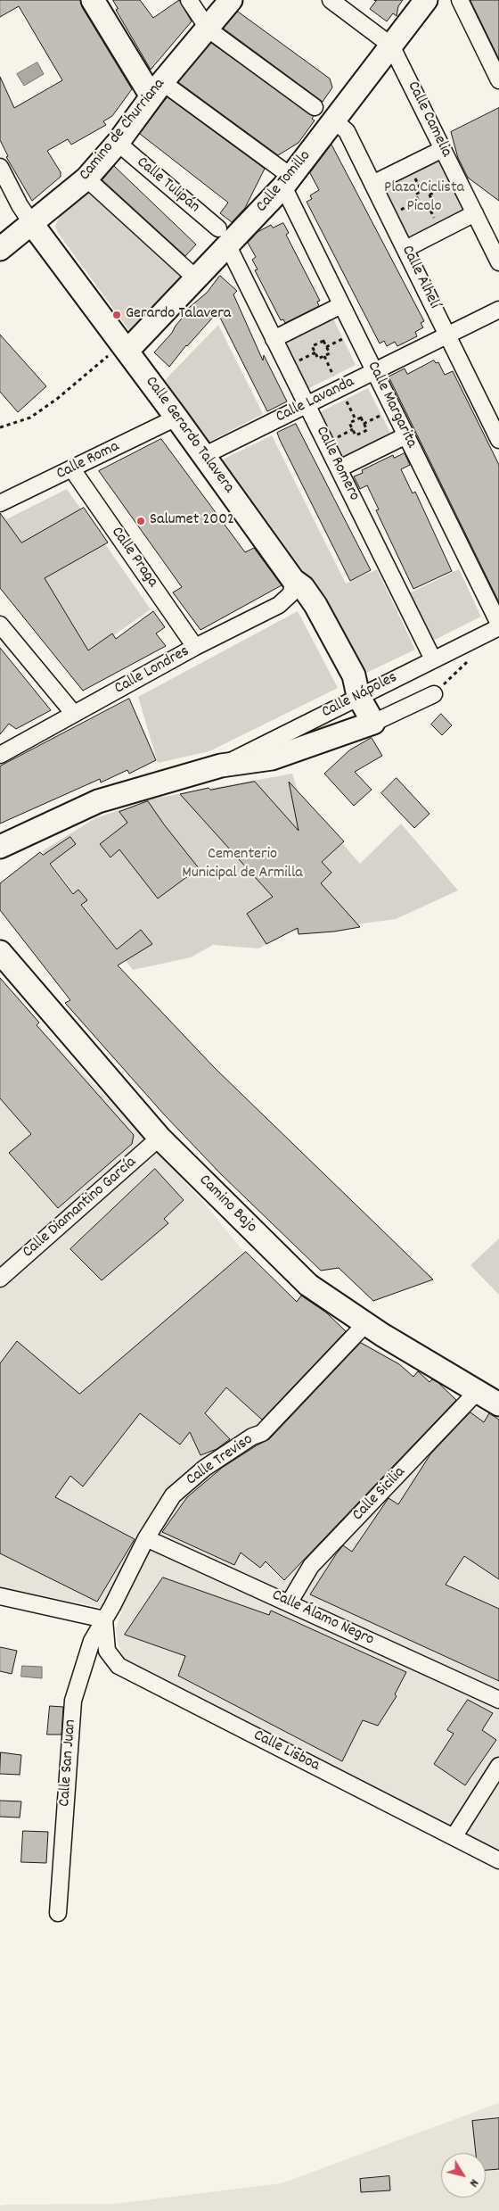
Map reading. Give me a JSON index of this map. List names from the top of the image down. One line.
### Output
{"streets":{"street":["Calle Camelia","Camino de Churriana","Calle Tomillo","Calle Tulipán","Calle Alhelí","Calle Lavanda","Calle Margarita","Calle Gerardo Talavera","Calle Roma","Calle Romero","Calle Praga","Calle Londres","Calle Nápoles","Camino Bajo","Calle Diamantino García","Calle Treviso","Calle Sicilia","Calle Álamo Negro","Calle Lisboa","Calle San Juan"]},"crossings":[["Calle Camelia","Calle Tomillo"],["Camino de Churriana","Calle Tulipán"],["Camino de Churriana","Calle Margarita"],["Camino de Churriana","Calle Gerardo Talavera"],["Calle Tomillo","Calle Tulipán"],["Calle Tomillo","Calle Alhelí"],["Calle Tomillo","Calle Margarita"],["Calle Tomillo","Calle Gerardo Talavera"],["Calle Tomillo","Calle Romero"],["Calle Tulipán","Calle Romero"],["Calle Alhelí","Calle Lavanda"],["Calle Lavanda","Calle Margarita"],["Calle Lavanda","Calle Gerardo Talavera"],["Calle Lavanda","Calle Romero"],["Calle Margarita","Calle Nápoles"],["Calle Gerardo Talavera","Calle Roma"],["Calle Gerardo Talavera","Calle Londres"],["Calle Gerardo Talavera","Calle Nápoles"],["Calle Roma","Calle Praga"],["Calle Romero","Calle Nápoles"],["Calle Praga","Calle Londres"],["Camino Bajo","Calle Diamantino García"],["Camino Bajo","Calle Treviso"],["Camino Bajo","Calle Sicilia"],["Calle Treviso","Calle Álamo Negro"],["Calle Treviso","Calle Lisboa"],["Calle Treviso","Calle San Juan"],["Calle Sicilia","Calle Álamo Negro"],["Calle Lisboa","Calle San Juan"]],"parks":["Plaza Ciclista Picolo","Cementerio Municipal de Armilla"],"places":["Gerardo Talavera","Salumet 2002"],"north":"bottom right"}
